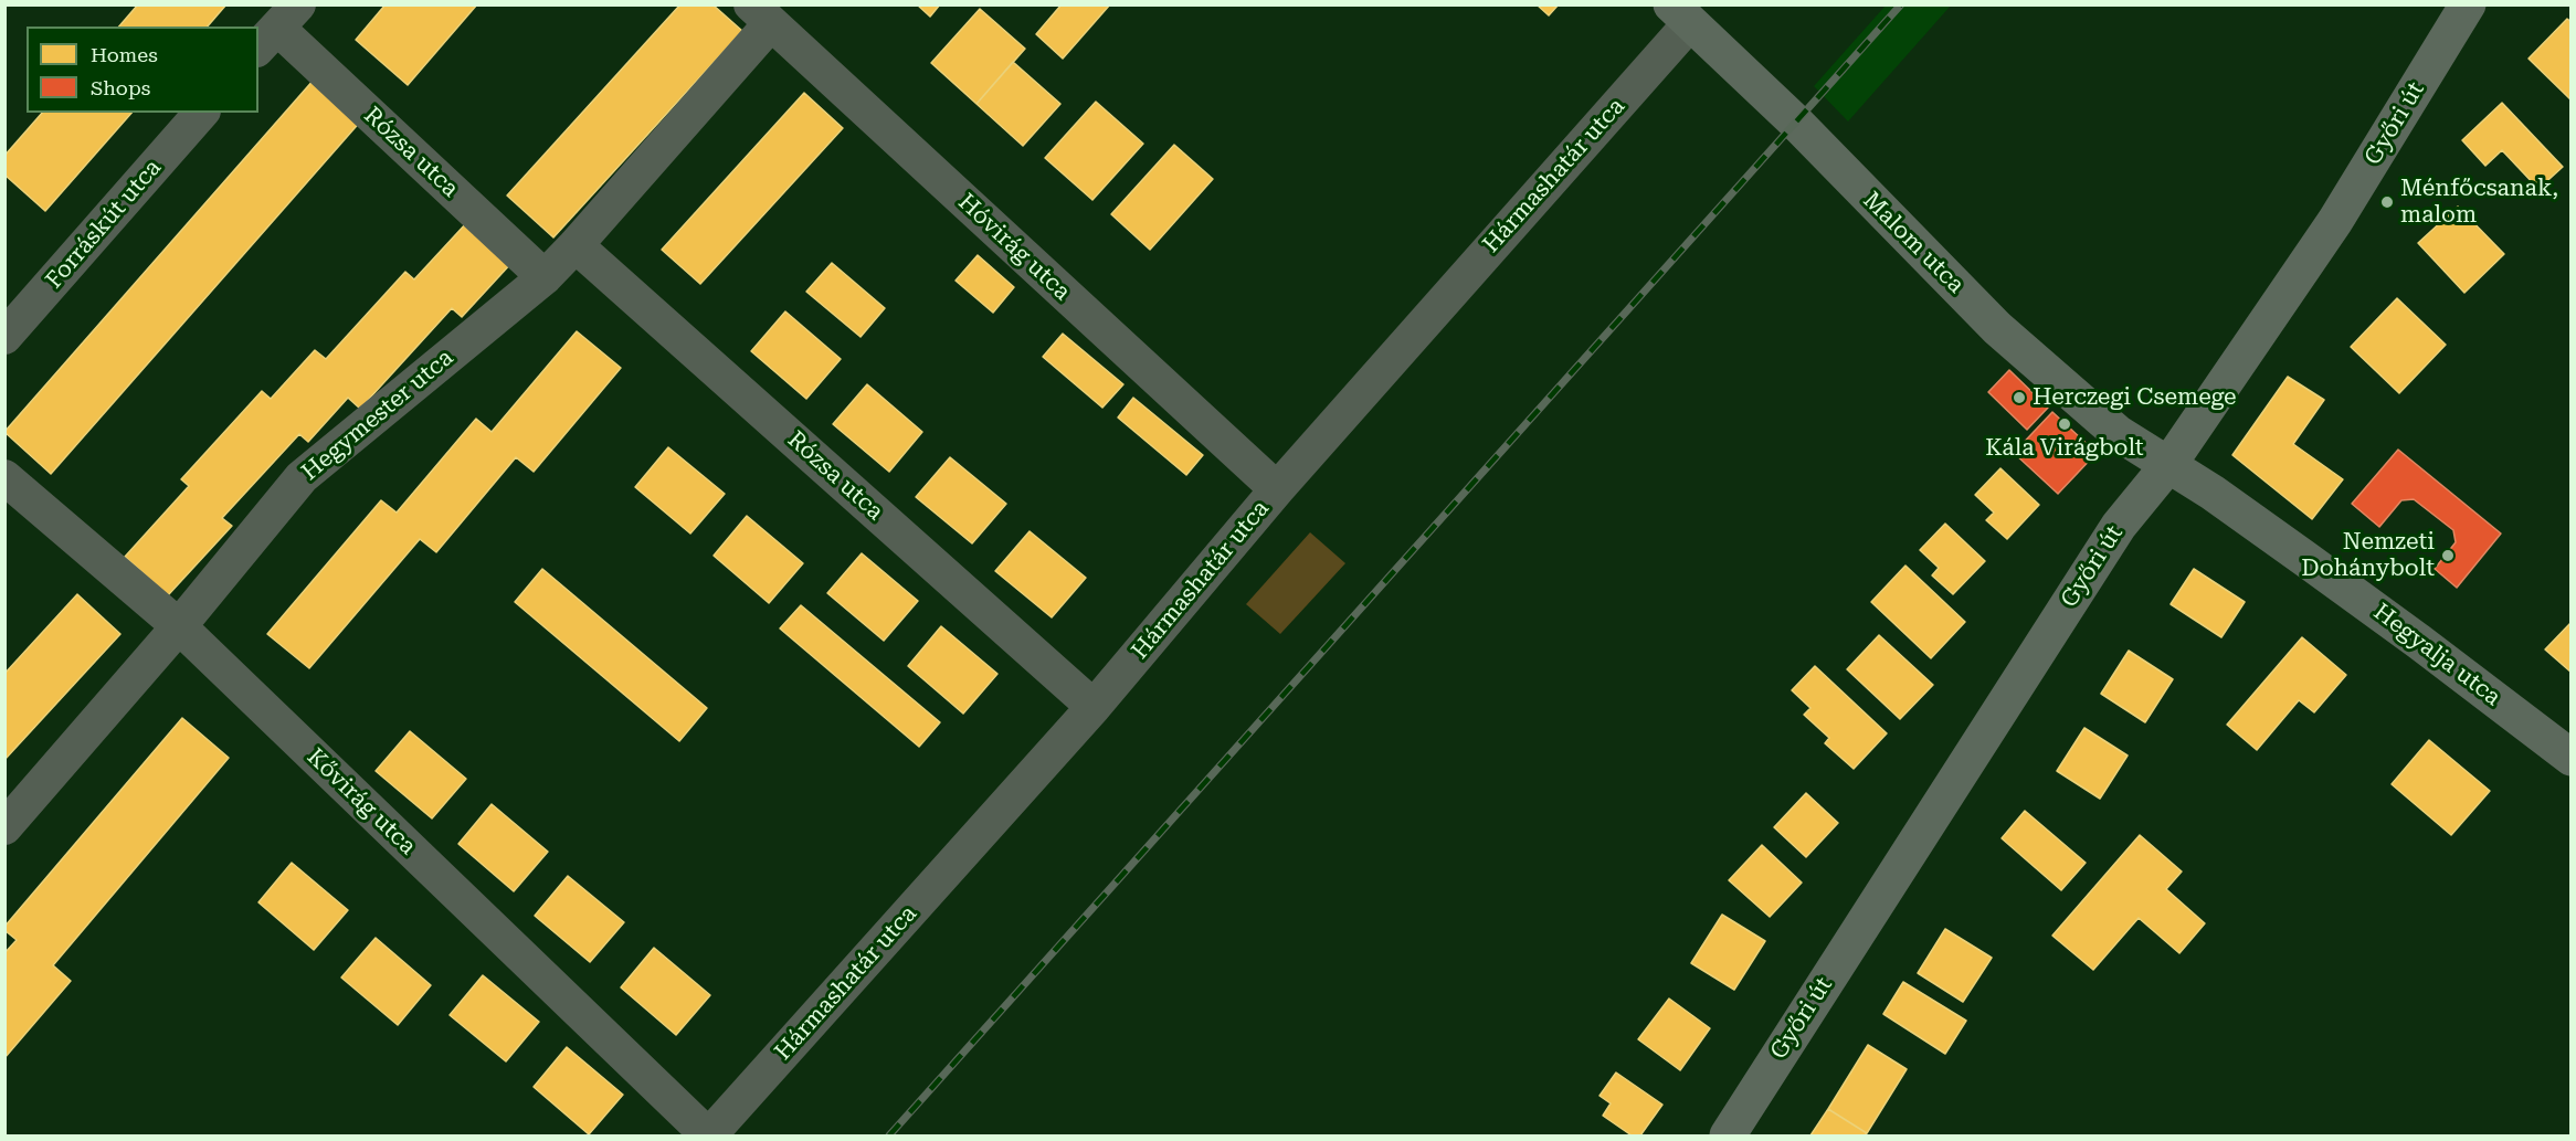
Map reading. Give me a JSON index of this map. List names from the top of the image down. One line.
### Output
{"streets":{"street":["Győri út","Rózsa utca","Hármashatár utca","Forráskút utca","Malom utca","Hóvirág utca","Hegymester utca","Hegyalja utca","Kővirág utca"]},"crossings":[["Győri út","Malom utca"],["Győri út","Hegyalja utca"],["Rózsa utca","Hármashatár utca"],["Rózsa utca","Hegymester utca"],["Hármashatár utca","Malom utca"],["Hármashatár utca","Hóvirág utca"],["Hármashatár utca","Kővirág utca"],["Malom utca","Hegyalja utca"],["Hóvirág utca","Hegymester utca"],["Hegymester utca","Kővirág utca"]],"places":["Ménfőcsanak, malom","Herczegi Csemege","Kála Virágbolt","Nemzeti Dohánybolt"],"legend":["Homes","Shops"]}
